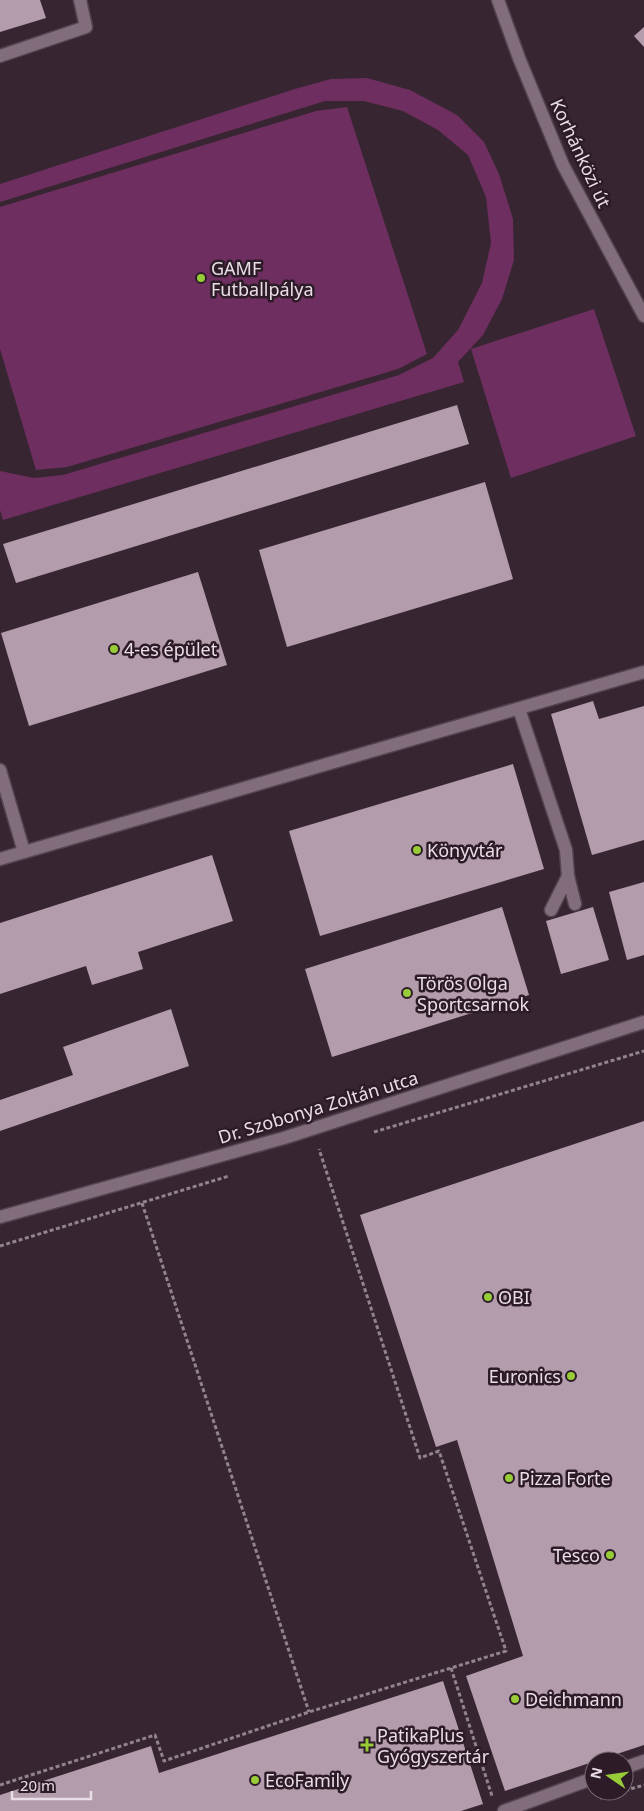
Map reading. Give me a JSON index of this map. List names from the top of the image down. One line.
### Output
{"streets":{"street":["Korhánközi út","Dr. Szobonya Zoltán utca"]},"places":{"other":["GAMF Futballpálya","4-es épület","Könyvtár","Törös Olga Sportcsarnok","OBI","Euronics","Pizza Forte","Tesco","Deichmann","EcoFamily"],"health":["PatikaPlus Gyógyszertár"]},"scale_bar":"20 m","north":"left"}
